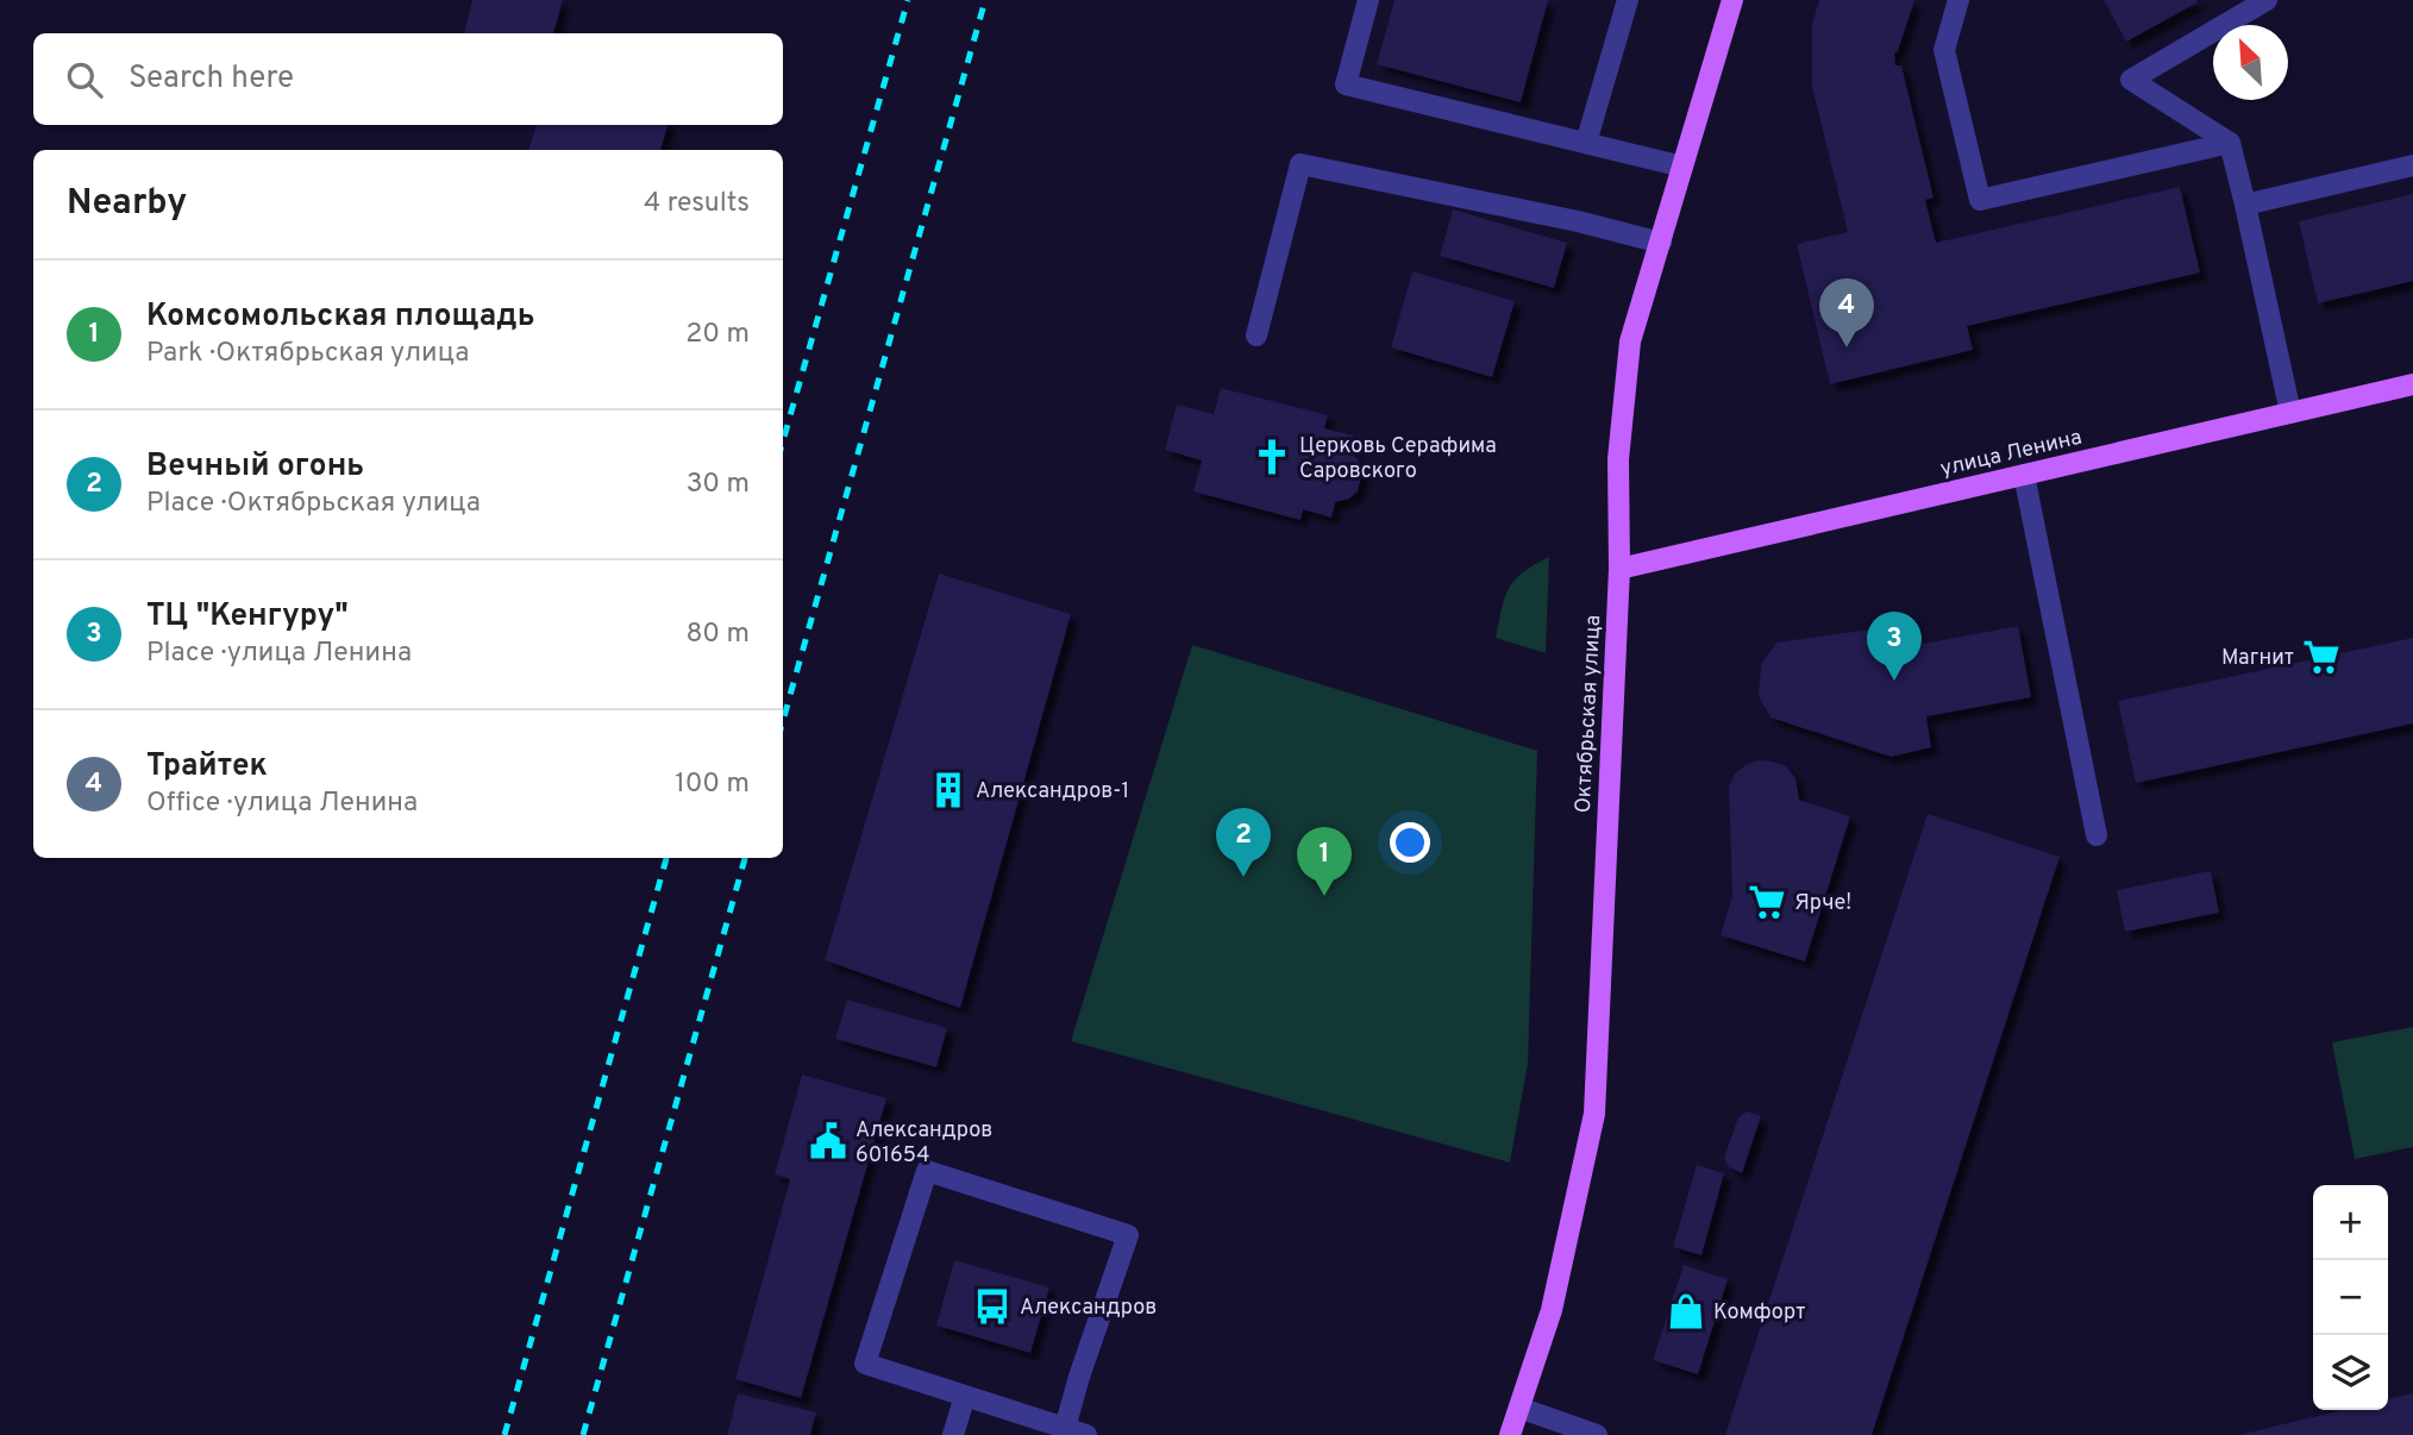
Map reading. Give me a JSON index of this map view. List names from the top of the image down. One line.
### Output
{"streets":{"main road":["улица Ленина","Октябрьская улица"]},"crossings":[["улица Ленина","Октябрьская улица"]],"places":{"church":["Церковь Серафима Саровского"],"supermarket":["Магнит","Ярче!"],"building":["Александров-1"],"public building":["Александров 601654"],"bus stop":["Александров"],"shop":["Комфорт"]},"north":"top left","page":{"search":"Search here","heading":["Nearby","4 results"],"list":[{"mark":"1","name":"Комсомольская площадь","note":"Park · Октябрьская улица","value":"20 m"},{"mark":"2","name":"Вечный огонь","note":"Place · Октябрьская улица","value":"30 m"},{"mark":"3","name":"ТЦ \"Кенгуру\"","note":"Place · улица Ленина","value":"80 m"},{"mark":"4","name":"Трайтек","note":"Office · улица Ленина","value":"100 m"}],"pins":["4","3","2","1"],"map_buttons":["+","−"]}}
